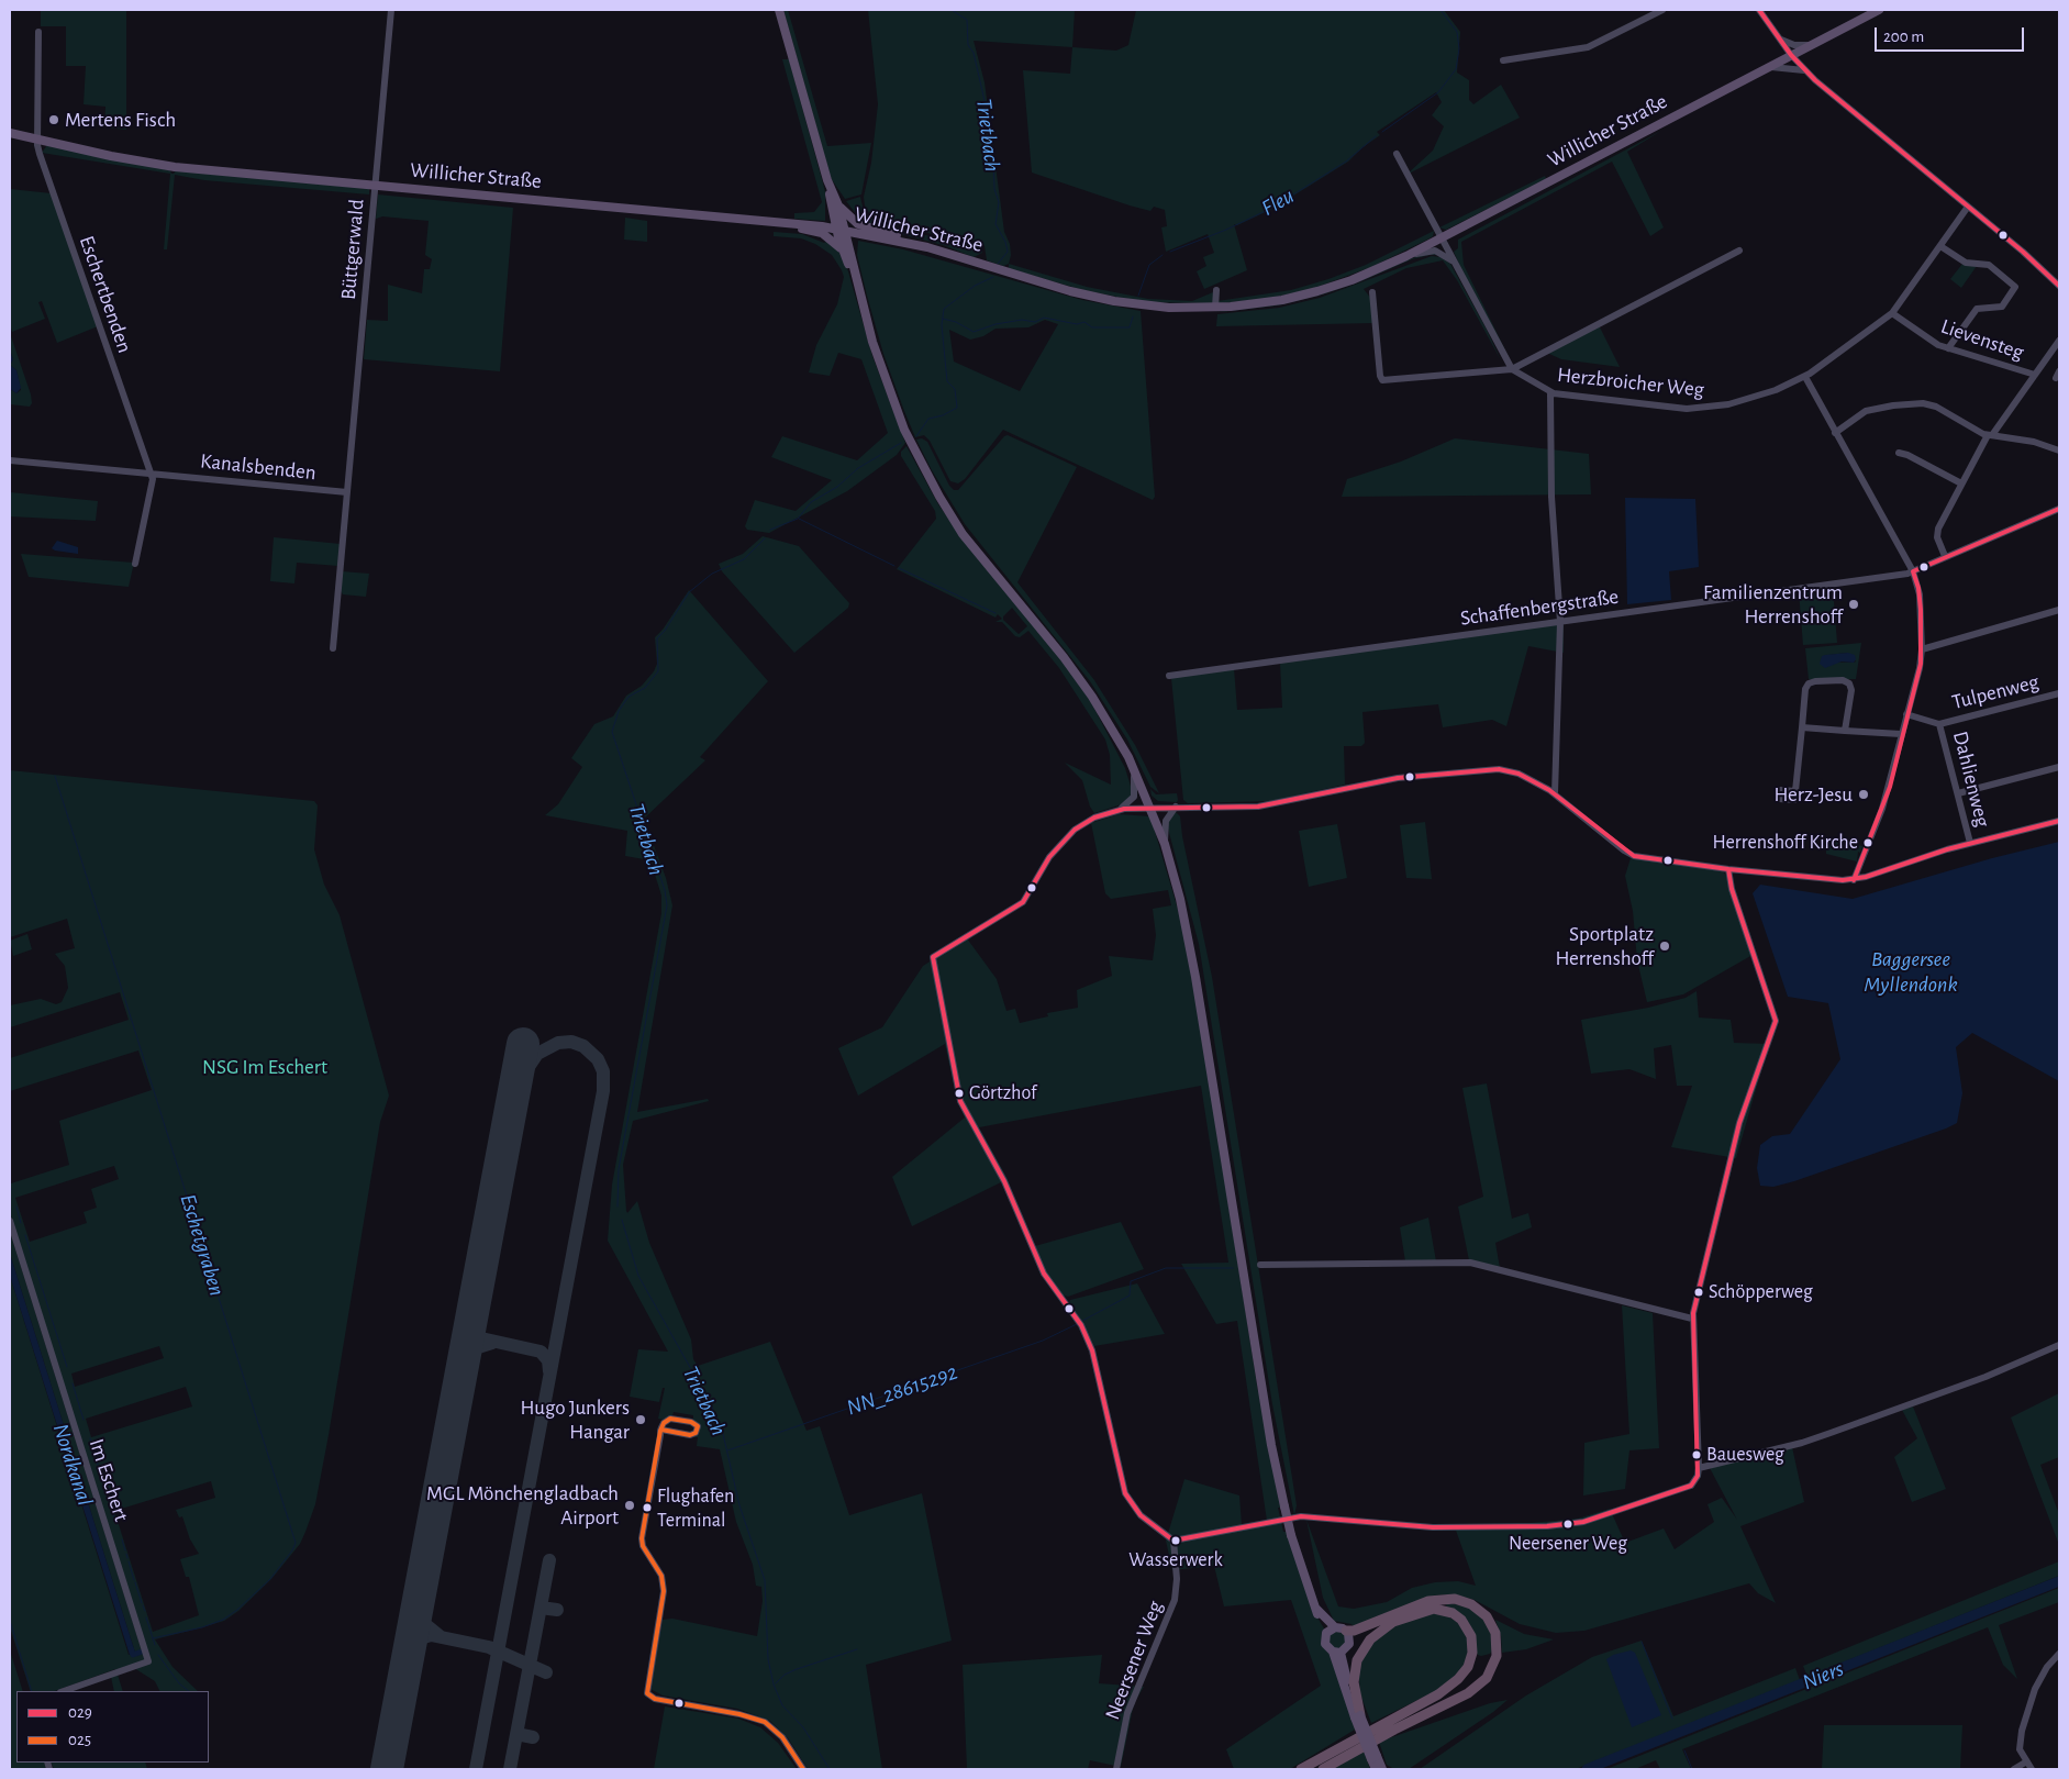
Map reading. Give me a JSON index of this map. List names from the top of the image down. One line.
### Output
{"streets":{"main road":["Willicher Straße"],"street":["Büttgerwald","Eschertbenden","Lievensteg","Herzbroicher Weg","Kanalsbenden","Schaffenbergstraße","Tulpenweg","Dahlienweg","Im Eschert","Neersener Weg"]},"crossings":[["Willicher Straße","Büttgerwald"],["Willicher Straße","Eschertbenden"],["Willicher Straße","Herzbroicher Weg"],["Büttgerwald","Kanalsbenden"],["Eschertbenden","Kanalsbenden"],["Lievensteg","Herzbroicher Weg"],["Tulpenweg","Dahlienweg"]],"water":["Trietbach","Fleu","Baggersee Myllendonk","Eschetgraben","NN_28615292","Nordkanal","Niers"],"parks":["NSG Im Eschert"],"places":["Mertens Fisch","Familienzentrum Herrenshoff","Herz-Jesu","Herrenshoff Kirche","Sportplatz Herrenshoff","Görtzhof","Schöpperweg","Hugo Junkers Hangar","Bauesweg","MGL Mönchengladbach Airport","Flughafen Terminal","Neersener Weg","Wasserwerk"],"lines":["transit line 029","transit line 025"],"legend":["029","025"],"scale_bar":"200 m"}
